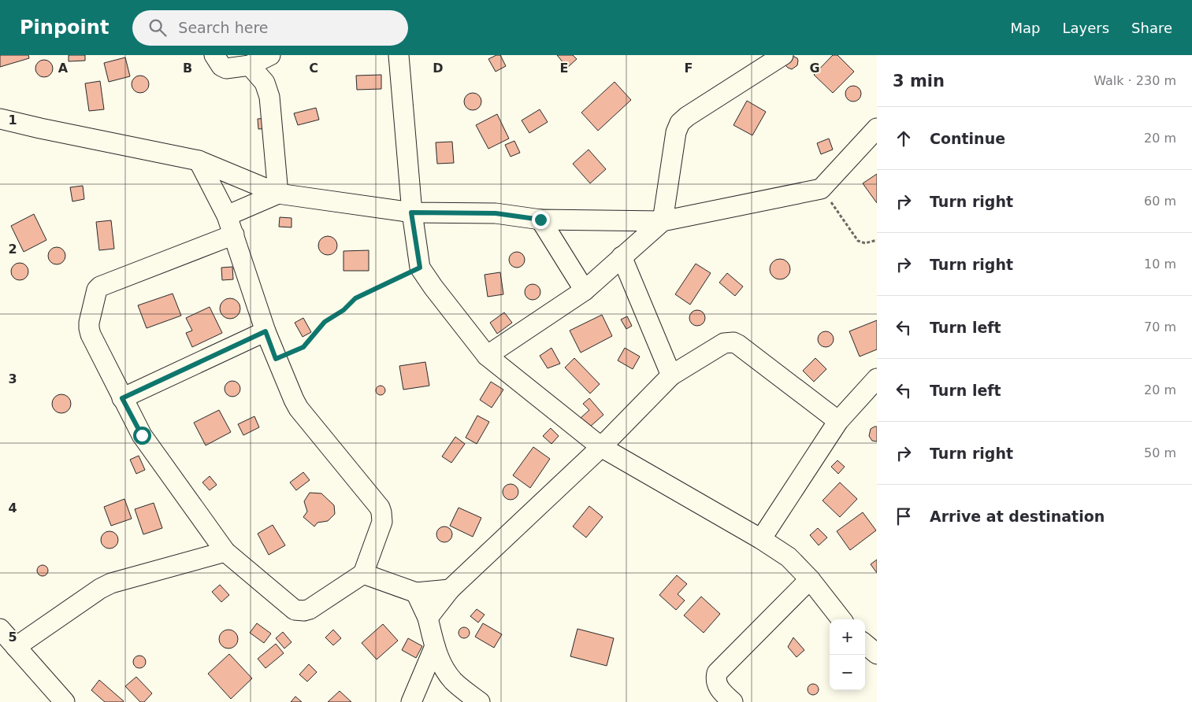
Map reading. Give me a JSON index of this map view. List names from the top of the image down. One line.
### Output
{"page":{"header":"Pinpoint","search":"Search here","nav":["Map","Layers","Share"],"heading":["3 min","Walk · 230 m"],"list":[["Continue","20 m"],["Turn right","60 m"],["Turn right","10 m"],["Turn left","70 m"],["Turn left","20 m"],["Turn right","50 m"],"Arrive at destination"],"map_buttons":["+","−"]},"grid":{"columns":["A","B","C","D","E","F","G"],"rows":["1","2","3","4","5"]}}
